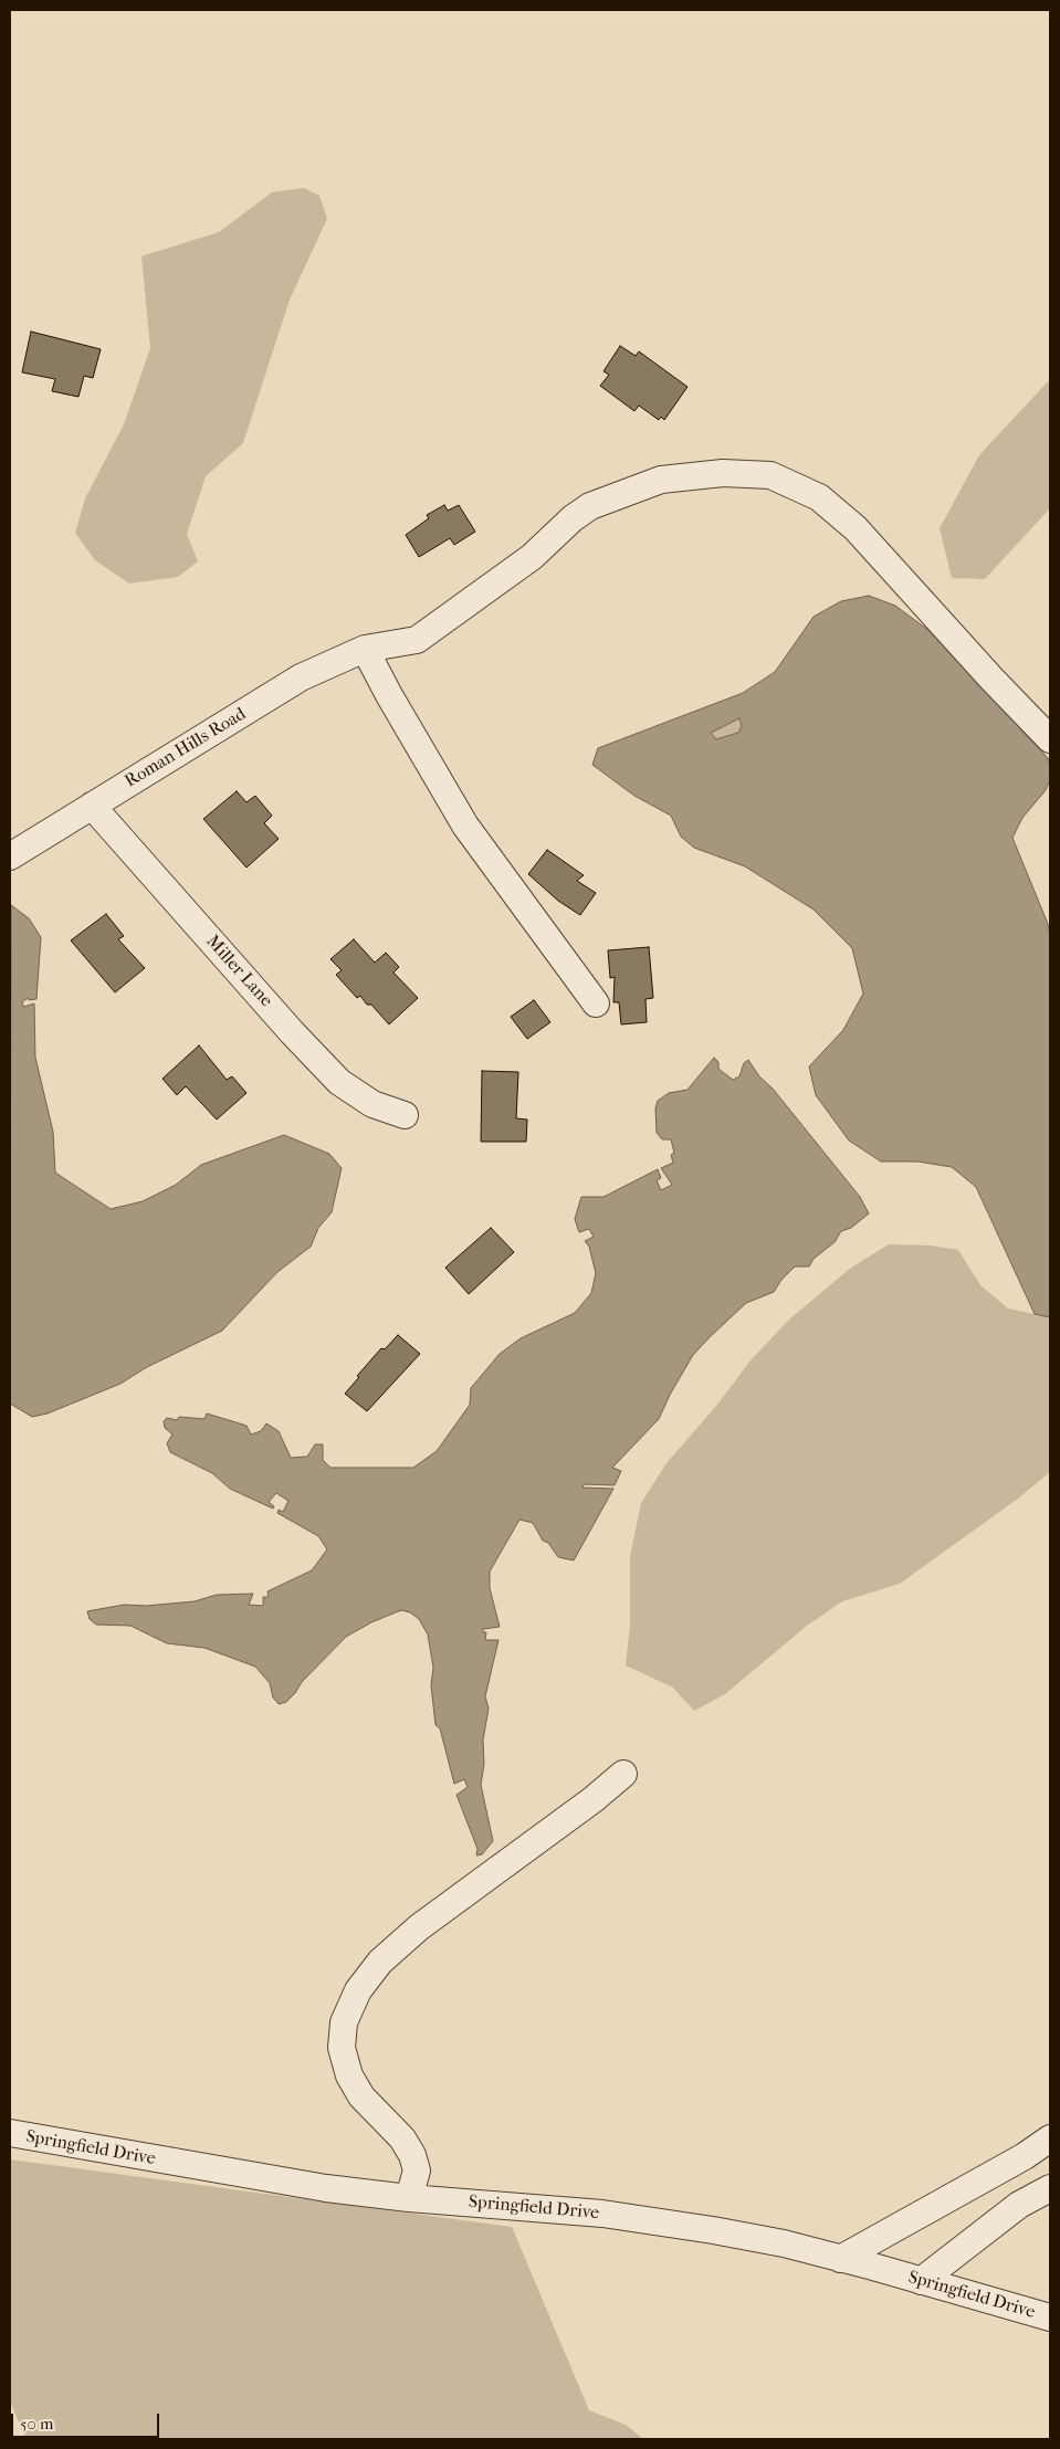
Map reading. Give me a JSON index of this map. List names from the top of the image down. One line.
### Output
{"streets":{"street":["Roman Hills Road","Miller Lane","Springfield Drive"]},"crossings":[["Roman Hills Road","Miller Lane"]],"scale_bar":"50 m"}
